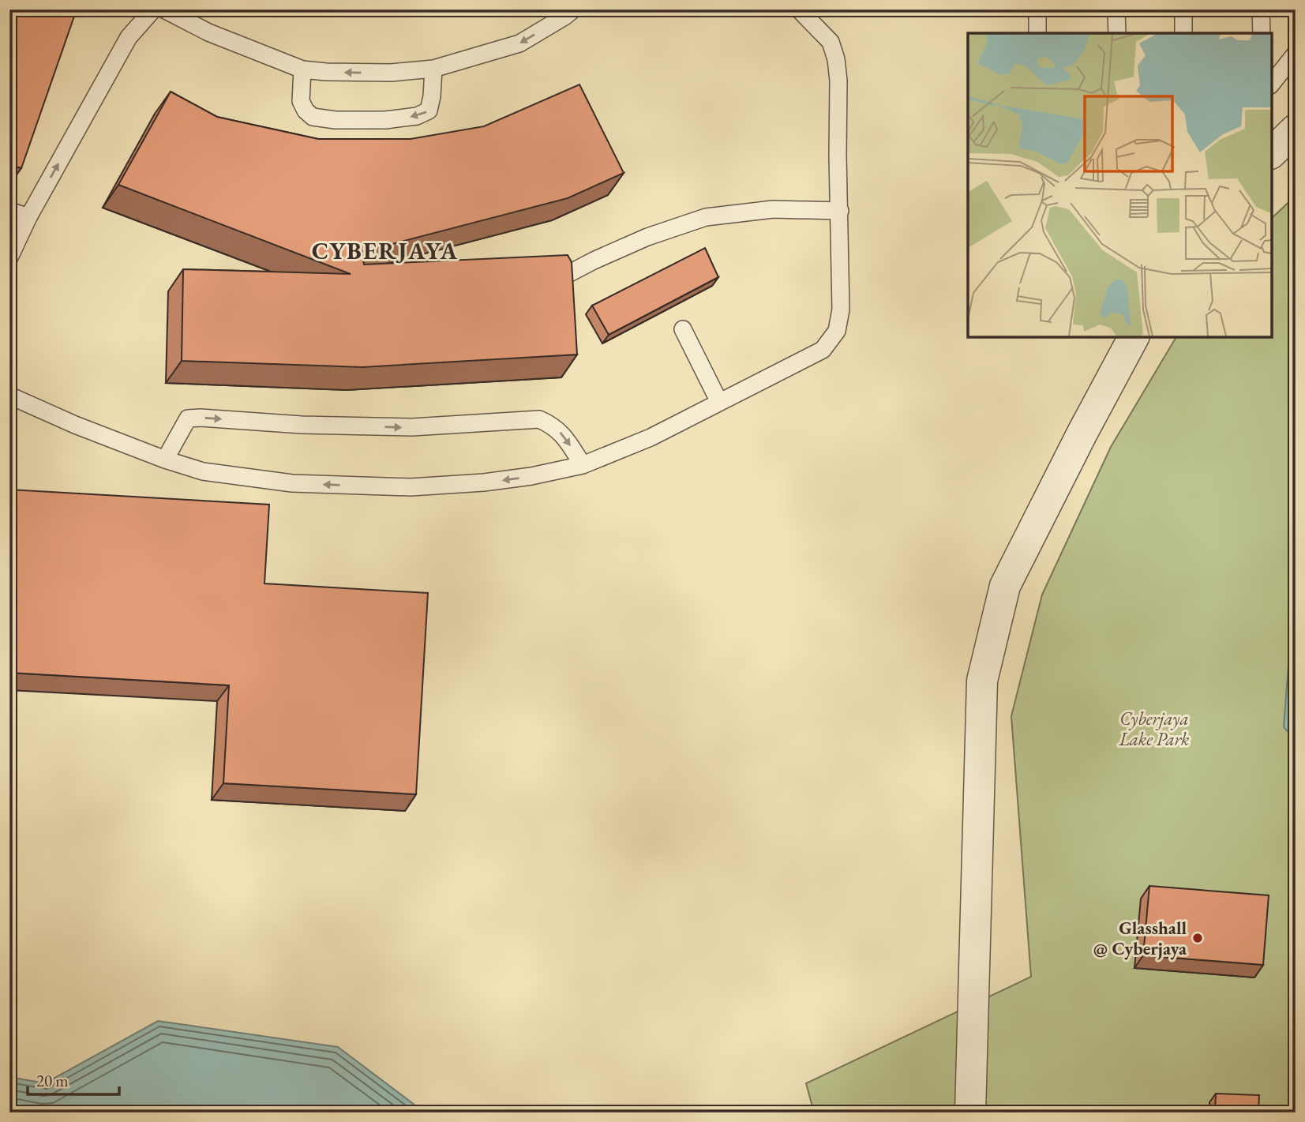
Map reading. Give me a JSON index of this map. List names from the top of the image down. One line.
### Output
{"districts":["CYBERJAYA"],"parks":["Cyberjaya Lake Park"],"places":["Glasshall @ Cyberjaya"],"scale_bar":"20 m"}
